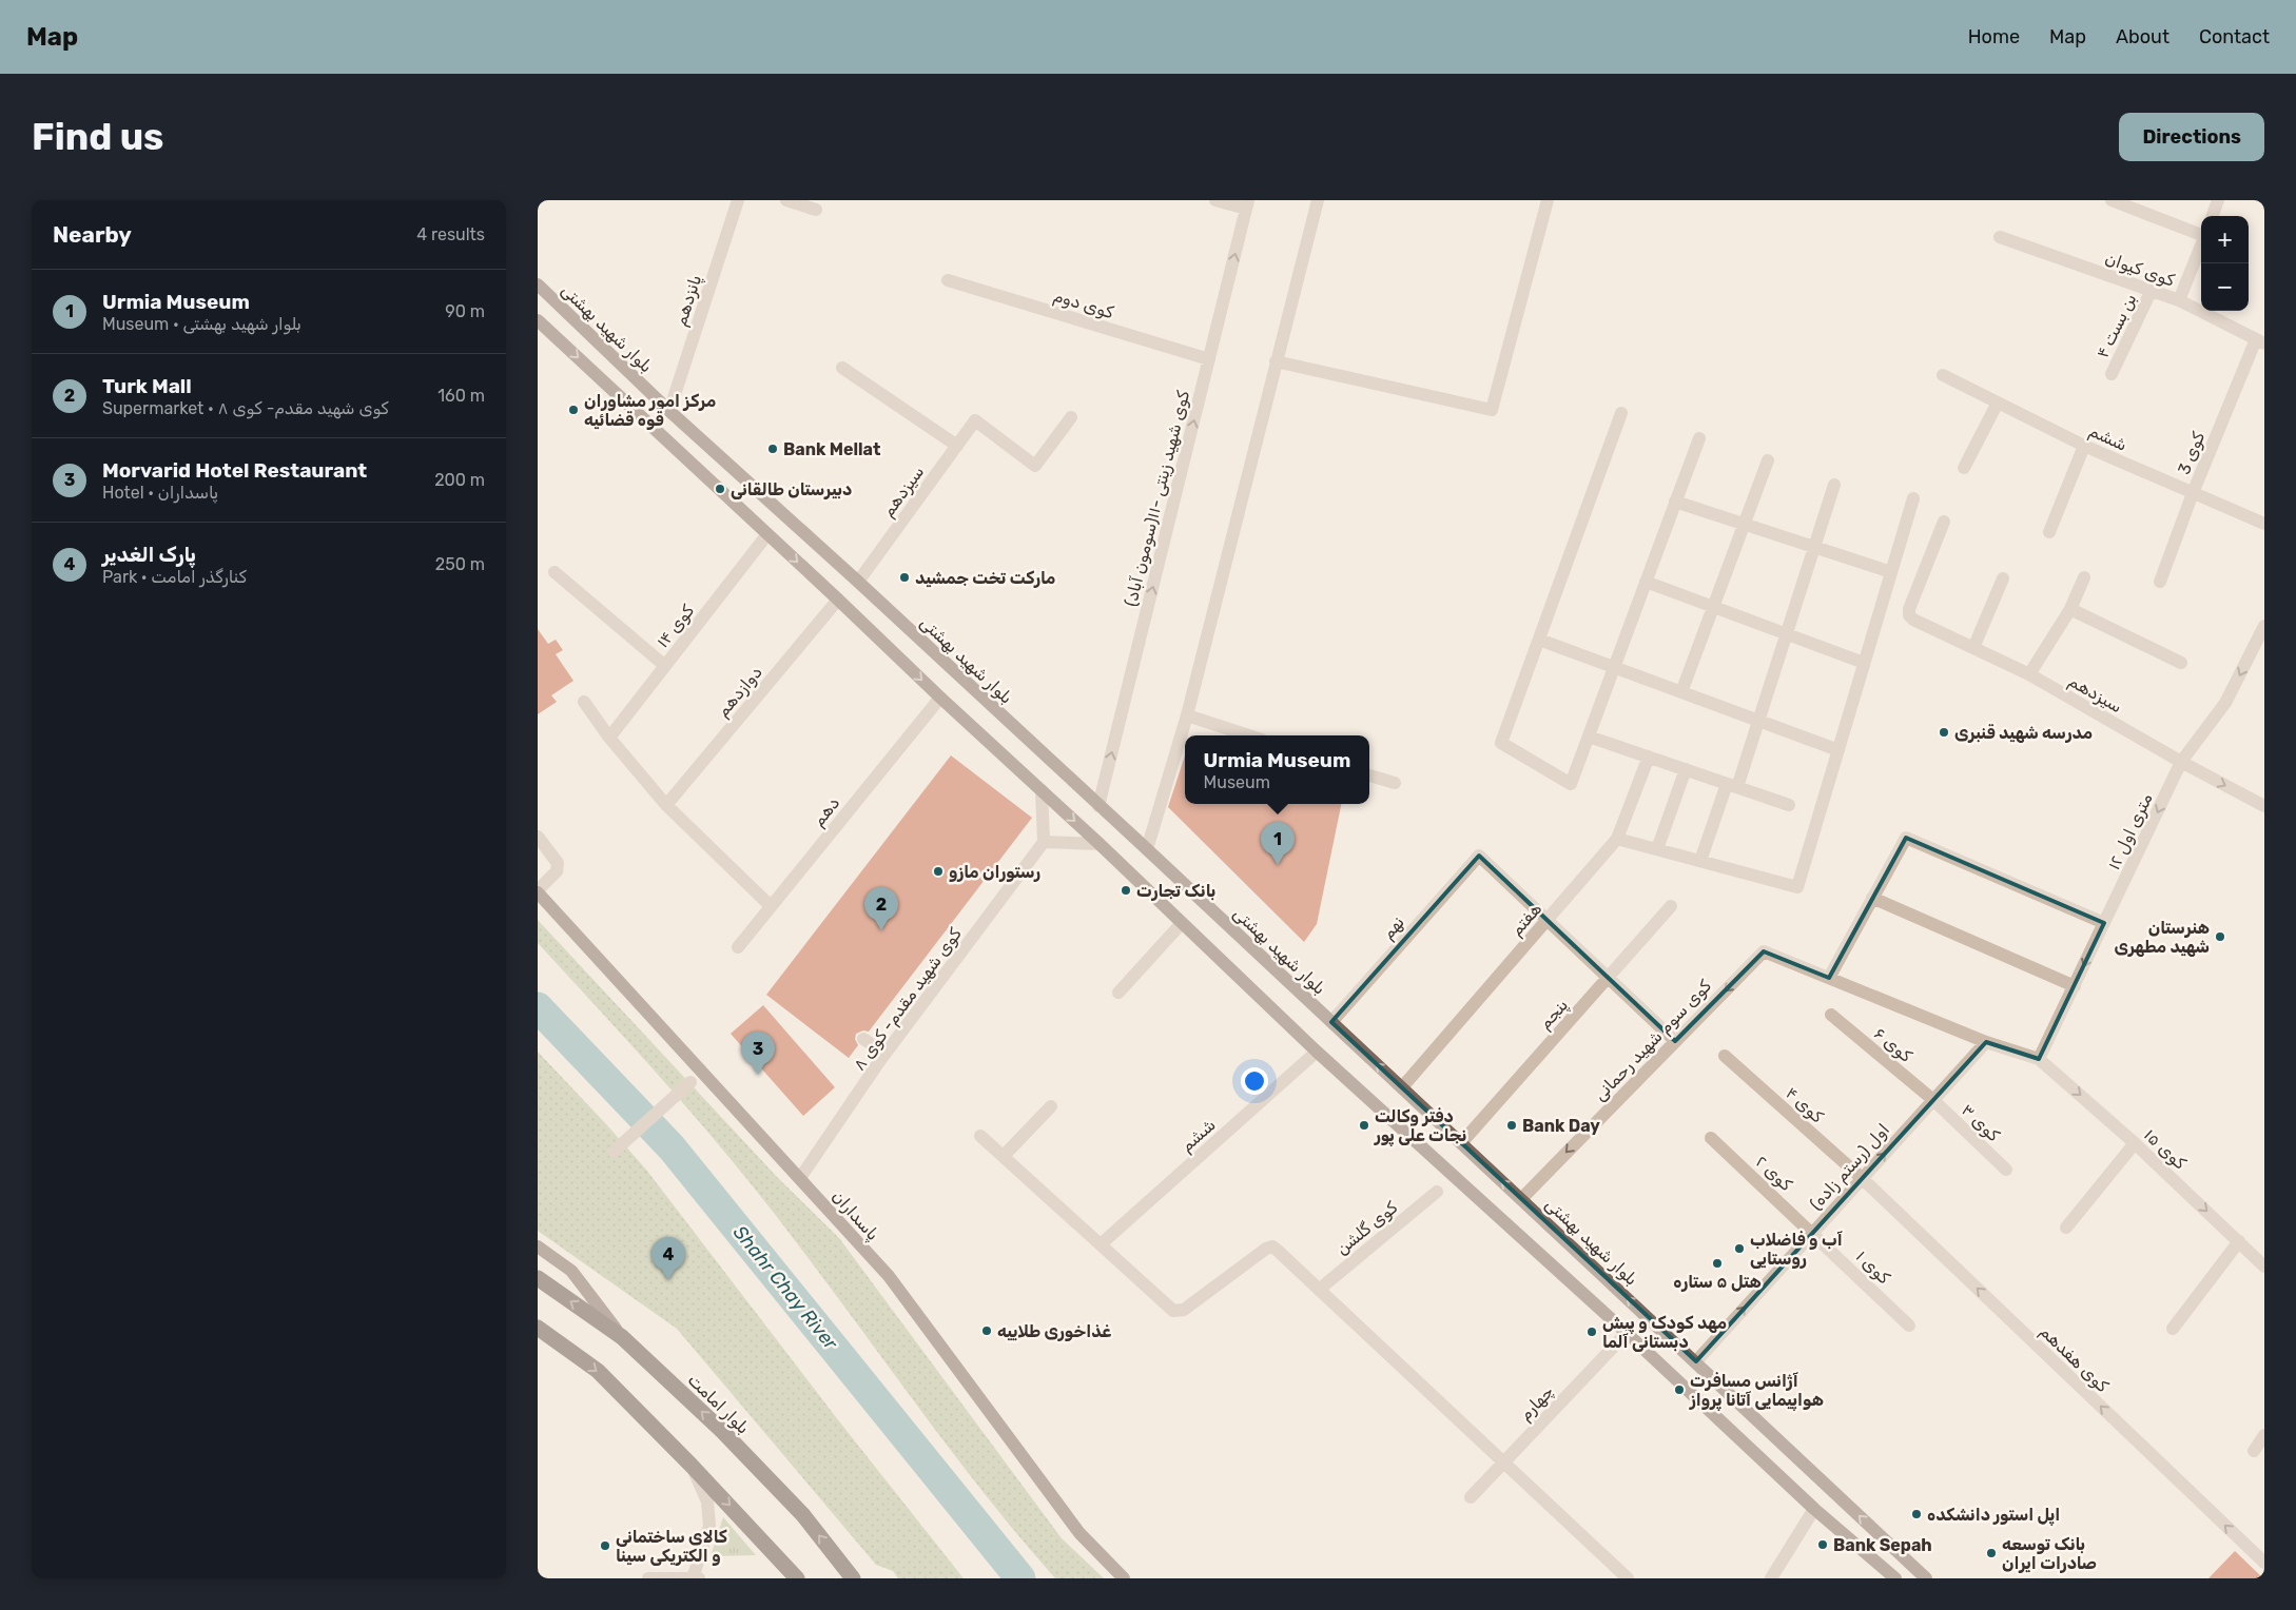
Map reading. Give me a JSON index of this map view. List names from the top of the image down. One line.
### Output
{"streets":{"highway":["بلوار امامت"],"main road":["بلوار شهید بهشتی","پاسداران"],"street":["کوی کیوان","پانزدهم","کوی دوم","بن بست ۴","ششم","کوی 3","سیزدهم","کوی شهید زینتی -۱۱(سومون آباد)","کوی ۱۴","دوازدهم","دهم","۱۲ متری اول","هفتم","نهم","کوی شهید مقدم- کوی ۸","پنجم","کوی سوم شهید رحمانی","کوی ۶","کوی ۴","کوی ۳","کوی ۱۵","اول (رستم زاده)","کوی ۲","کوی گلشن","کوی ۱","کوی هفدهم","چهارم"]},"crossings":[["کوی کیوان","بن بست ۴"],["کوی کیوان","کوی 3"],["پانزدهم","بلوار شهید بهشتی"],["کوی دوم","کوی شهید زینتی -۱۱(سومون آباد)"],["بلوار شهید بهشتی","سیزدهم"],["بلوار شهید بهشتی","کوی شهید زینتی -۱۱(سومون آباد)"],["بلوار شهید بهشتی","هفتم"],["بلوار شهید بهشتی","نهم"],["بلوار شهید بهشتی","پنجم"],["بلوار شهید بهشتی","کوی سوم شهید رحمانی"],["بلوار شهید بهشتی","اول (رستم زاده)"],["ششم","کوی 3"],["سیزدهم","۱۲ متری اول"],["۱۲ متری اول","کوی ۱۵"],["هفتم","نهم"],["کوی شهید مقدم- کوی ۸","پاسداران"],["کوی ۶","کوی ۳"],["کوی ۶","اول (رستم زاده)"],["کوی ۴","اول (رستم زاده)"],["کوی ۴","کوی هفدهم"],["کوی ۳","اول (رستم زاده)"],["اول (رستم زاده)","کوی ۲"],["اول (رستم زاده)","کوی ۱"],["اول (رستم زاده)","کوی هفدهم"],["کوی ۲","کوی ۱"]],"one_way":["۱۲ متری اول","کوی سوم شهید رحمانی","کوی ۱۵","اول (رستم زاده)","کوی هفدهم"],"water":["Shahr Chay River"],"places":["مرکز امور مشاوران قوه قضائیه","Bank Mellat","دبیرستان طالقانی","مارکت تخت جمشید","مدرسه شهید قنبری","رستوران مازو","بانک تجارت","هنرستان شهید مطهری","دفتر وکالت نجات علی پور","Bank Day","آب و فاضلاب روستایی","هتل ۵ ستاره","غذاخوری طلاییه","مهد کودک و پیش دبستانی آلما","آژانس مسافرت هواپیمایی آتانا پرواز","اپل استور دانشکده","Bank Sepah","کالای ساختمانی و الکتریکی سینا","بانک توسعه صادرات ایران"],"page":{"header":"Map","nav":["Home","Map","About","Contact"],"buttons":"Directions","title":"Find us","heading":["Nearby","4 results"],"map_buttons":["+","−"],"list":[{"mark":"1","name":"Urmia Museum","note":"Museum · بلوار شهید بهشتی","value":"90 m"},{"mark":"2","name":"Turk Mall","note":"Supermarket · کوی شهید مقدم- کوی ۸","value":"160 m"},{"mark":"3","name":"Morvarid Hotel Restaurant","note":"Hotel · پاسداران","value":"200 m"},{"mark":"4","name":"پارک الغدیر","note":"Park · کنارگذر امامت","value":"250 m"}],"popup":["Urmia Museum","Museum"],"pins":["1","2","3","4"]}}
